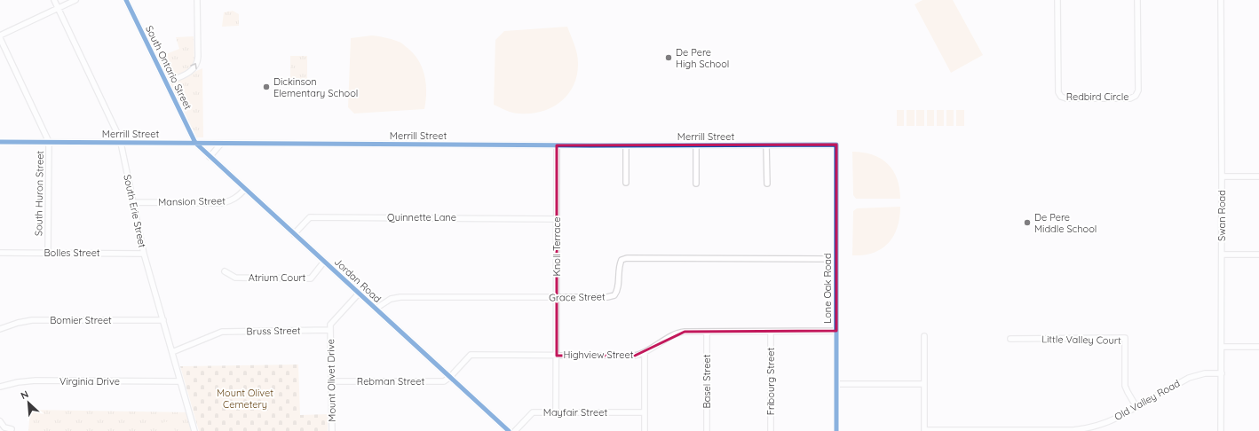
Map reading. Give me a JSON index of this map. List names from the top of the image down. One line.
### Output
{"streets":{"street":["South Ontario Street","Redbird Circle","Merrill Street","South Huron Street","Mansion Street","South Erie Street","Swan Road","Quinnette Lane","Knoll Terrace","Bolles Street","Atrium Court","Jordan Road","Lone Oak Road","Grace Street","Bomier Street","Bruss Street","Little Valley Court","Highview Street","Mount Olivet Drive","Virginia Drive","Rebman Street","Basel Street","Fribourg Street","Old Valley Road","Mayfair Street"]},"crossings":[["South Ontario Street","Merrill Street"],["South Ontario Street","Jordan Road"],["Merrill Street","South Huron Street"],["Merrill Street","South Erie Street"],["Merrill Street","Knoll Terrace"],["Merrill Street","Jordan Road"],["Merrill Street","Lone Oak Road"],["South Huron Street","Bolles Street"],["Mansion Street","South Erie Street"],["Mansion Street","Jordan Road"],["South Erie Street","Bolles Street"],["South Erie Street","Bomier Street"],["South Erie Street","Bruss Street"],["South Erie Street","Virginia Drive"],["Swan Road","Old Valley Road"],["Quinnette Lane","Knoll Terrace"],["Quinnette Lane","Jordan Road"],["Knoll Terrace","Grace Street"],["Knoll Terrace","Highview Street"],["Knoll Terrace","Mayfair Street"],["Atrium Court","Jordan Road"],["Jordan Road","Grace Street"],["Jordan Road","Highview Street"],["Jordan Road","Rebman Street"],["Lone Oak Road","Grace Street"],["Lone Oak Road","Highview Street"],["Bruss Street","Mount Olivet Drive"],["Little Valley Court","Old Valley Road"],["Highview Street","Rebman Street"],["Highview Street","Basel Street"],["Highview Street","Fribourg Street"],["Mount Olivet Drive","Rebman Street"]],"parks":["Mount Olivet Cemetery"],"places":["De Pere High School","Dickinson Elementary School","De Pere Middle School"],"north":"top left"}
